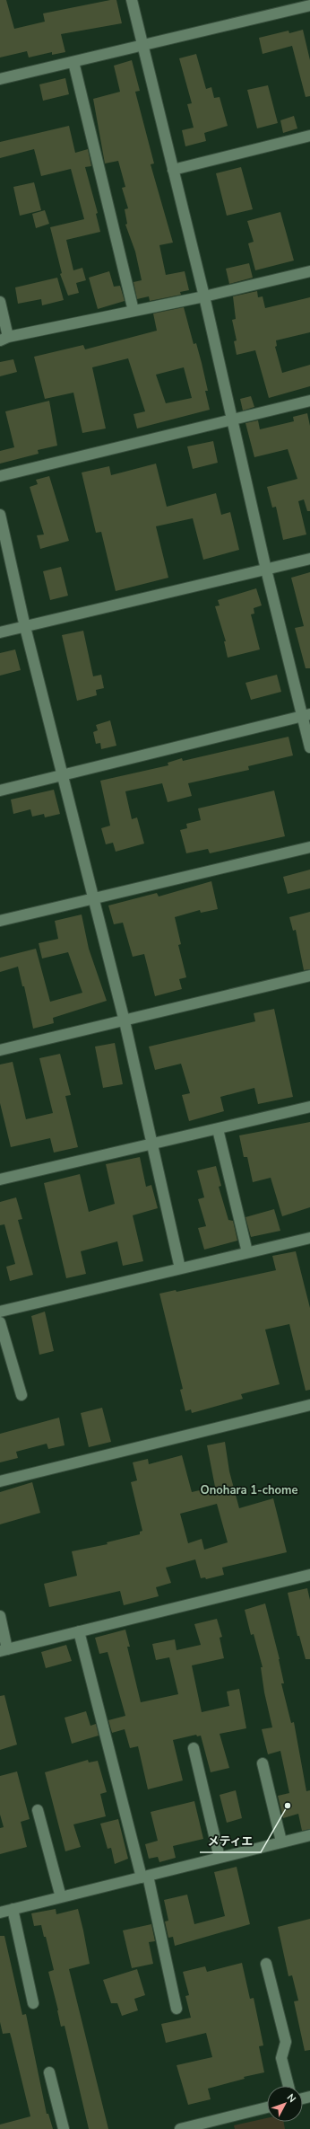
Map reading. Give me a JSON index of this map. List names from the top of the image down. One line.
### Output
{"districts":["Onohara 1-chome"],"places":["メティエ"],"north":"top right"}
